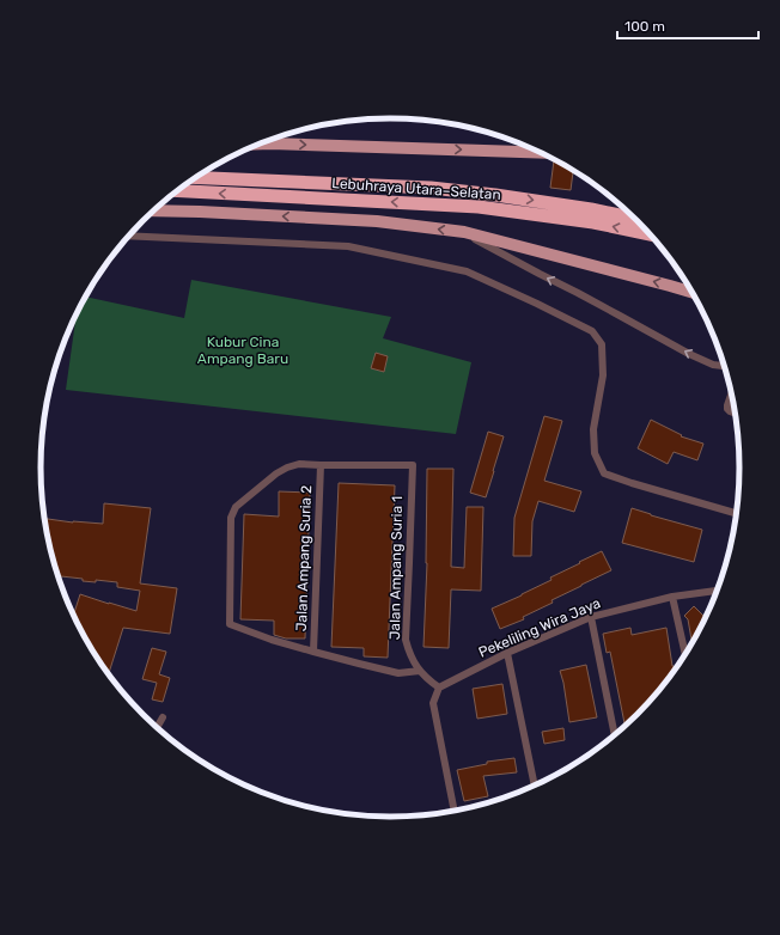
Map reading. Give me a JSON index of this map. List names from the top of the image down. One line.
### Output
{"streets":{"highway":["Lebuhraya Utara–Selatan"],"street":["Jalan Ampang Suria 2","Jalan Ampang Suria 1","Pekeliling Wira Jaya"]},"crossings":[["Jalan Ampang Suria 2","Jalan Ampang Suria 1"],["Jalan Ampang Suria 1","Pekeliling Wira Jaya"]],"parks":["Kubur Cina Ampang Baru"],"scale_bar":"100 m"}
